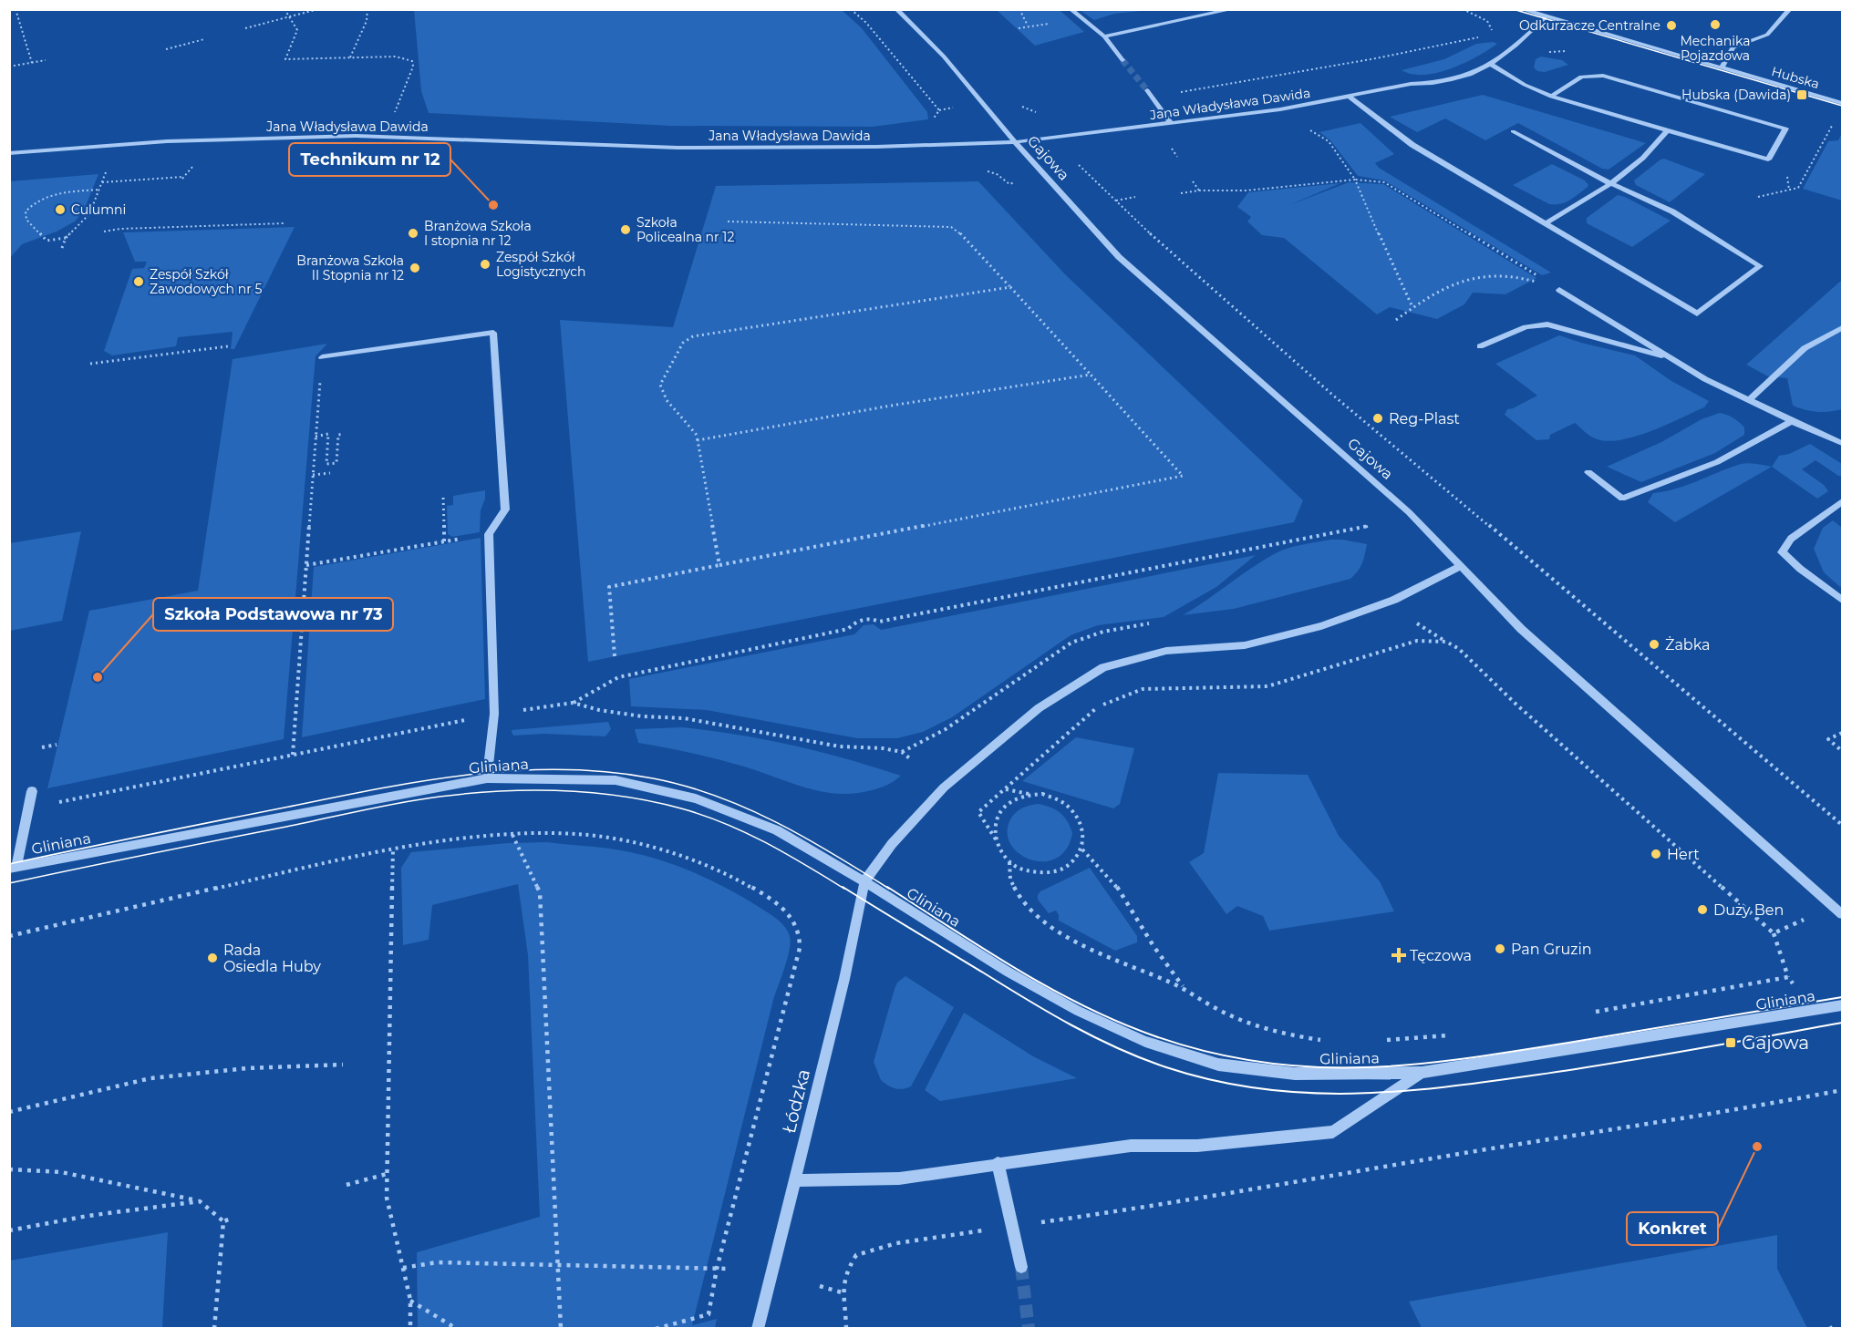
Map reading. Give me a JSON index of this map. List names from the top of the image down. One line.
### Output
{"streets":{"street":["Hubska","Jana Władysława Dawida","Gajowa","Gliniana","Łódzka"]},"crossings":[["Hubska","Jana Władysława Dawida"],["Jana Władysława Dawida","Gajowa"],["Gliniana","Łódzka"]],"places":{"other":["Mechanika Pojazdowa","Odkurzacze Centralne","Technikum nr 12","Culumni","Szkoła Policealna nr 12","Branżowa Szkoła I stopnia nr 12","Zespół Szkół Logistycznych","Branżowa Szkoła II Stopnia nr 12","Zespół Szkół Zawodowych nr 5","Reg-Plast","Żabka","Szkoła Podstawowa nr 73","Hert","Duży Ben","Pan Gruzin","Rada Osiedla Huby","Konkret"],"transit":["Hubska (Dawida)","Gajowa"],"health":["Tęczowa"]}}
